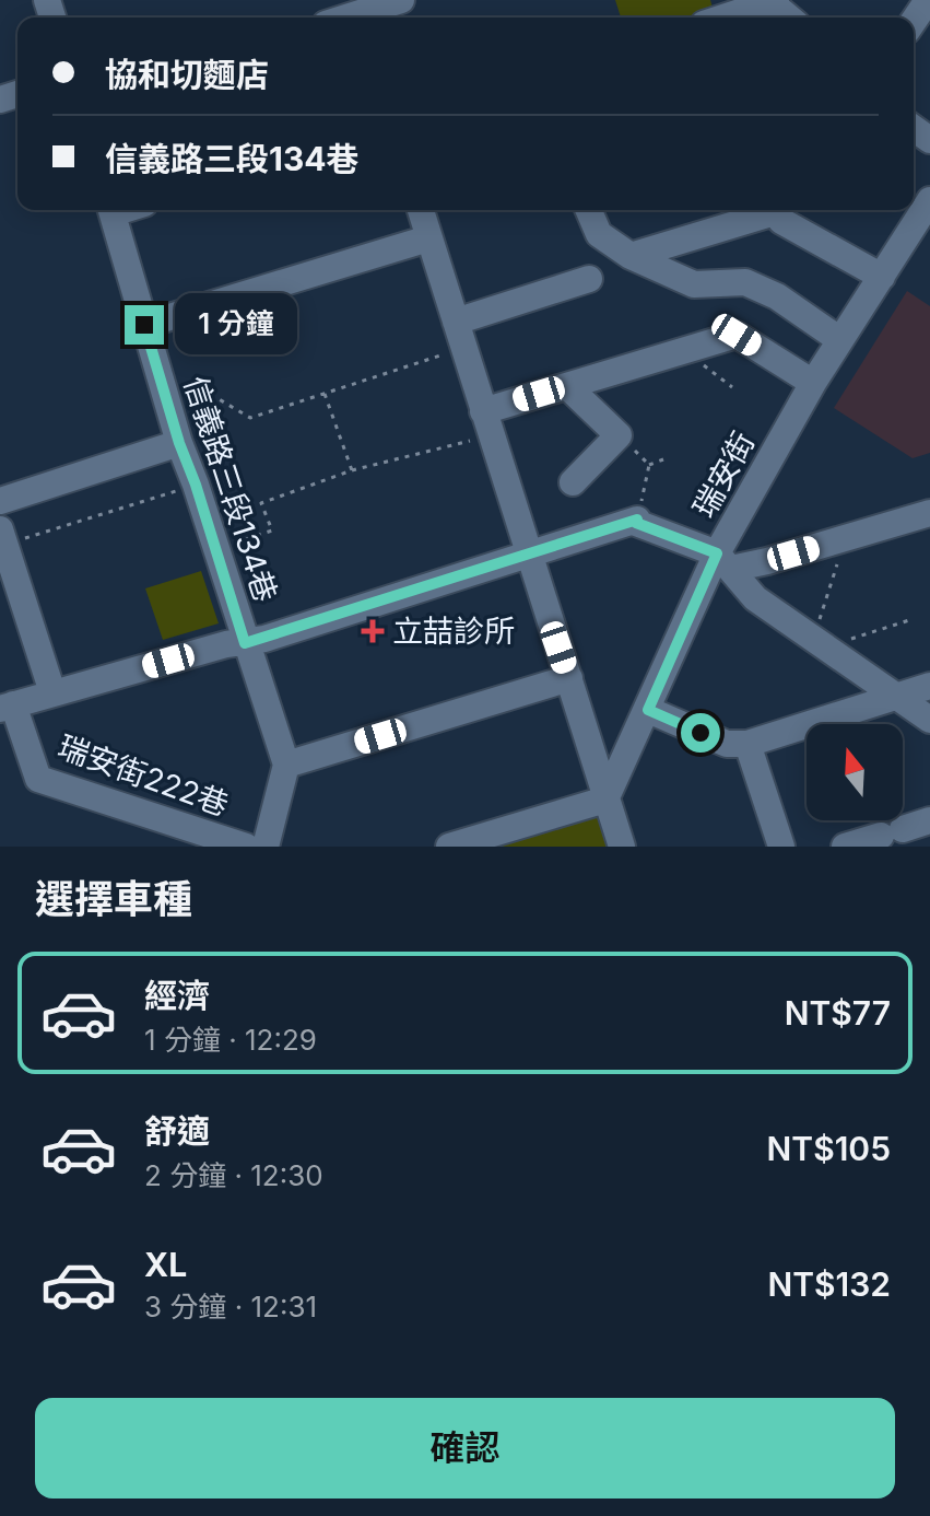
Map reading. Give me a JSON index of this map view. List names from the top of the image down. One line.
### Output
{"streets":{"street":["瑞安街","信義路三段134巷","瑞安街222巷"]},"places":{"health":["立喆診所"]},"north":"top","page":{"banner":["協和切麵店","信義路三段134巷"],"bubble":"1 分鐘","heading":"選擇車種","list":[{"name":"經濟","note":"1 分鐘 · 12:29","value":"NT$77"},{"name":"舒適","note":"2 分鐘 · 12:30","value":"NT$105"},{"name":"XL","note":"3 分鐘 · 12:31","value":"NT$132"}],"buttons":"確認"}}
